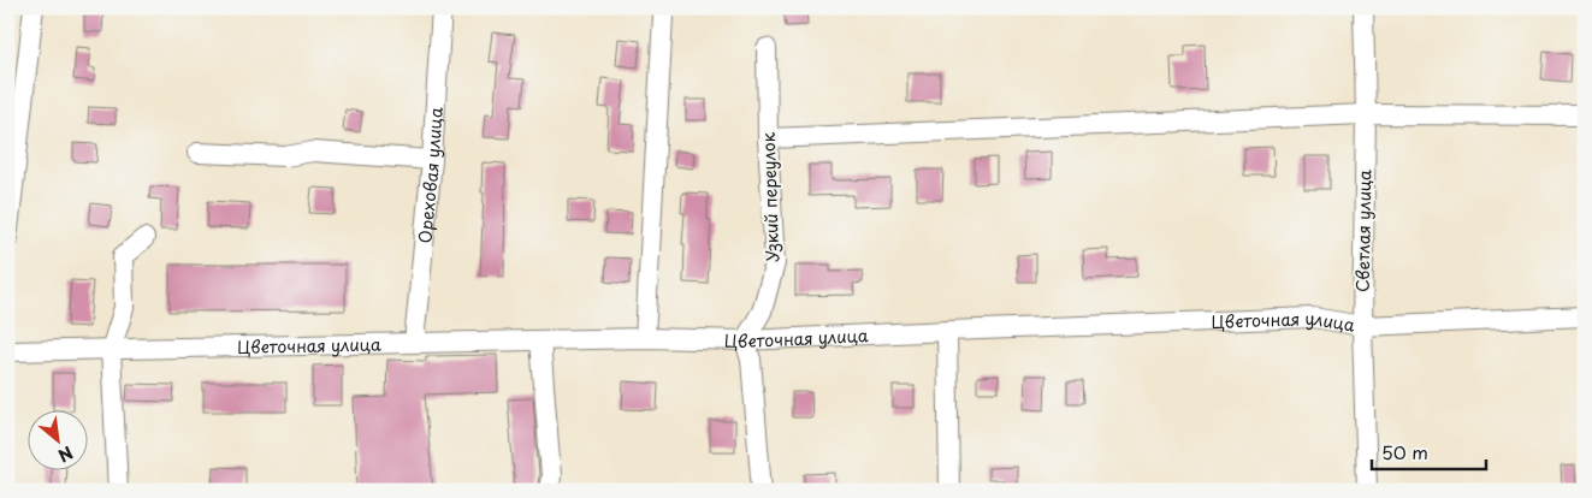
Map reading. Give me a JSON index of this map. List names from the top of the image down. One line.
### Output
{"streets":{"street":["Ореховая улица","Узкий переулок","Светлая улица","Цветочная улица"]},"crossings":[["Ореховая улица","Цветочная улица"],["Узкий переулок","Цветочная улица"],["Светлая улица","Цветочная улица"]],"scale_bar":"50 m","north":"bottom right"}
